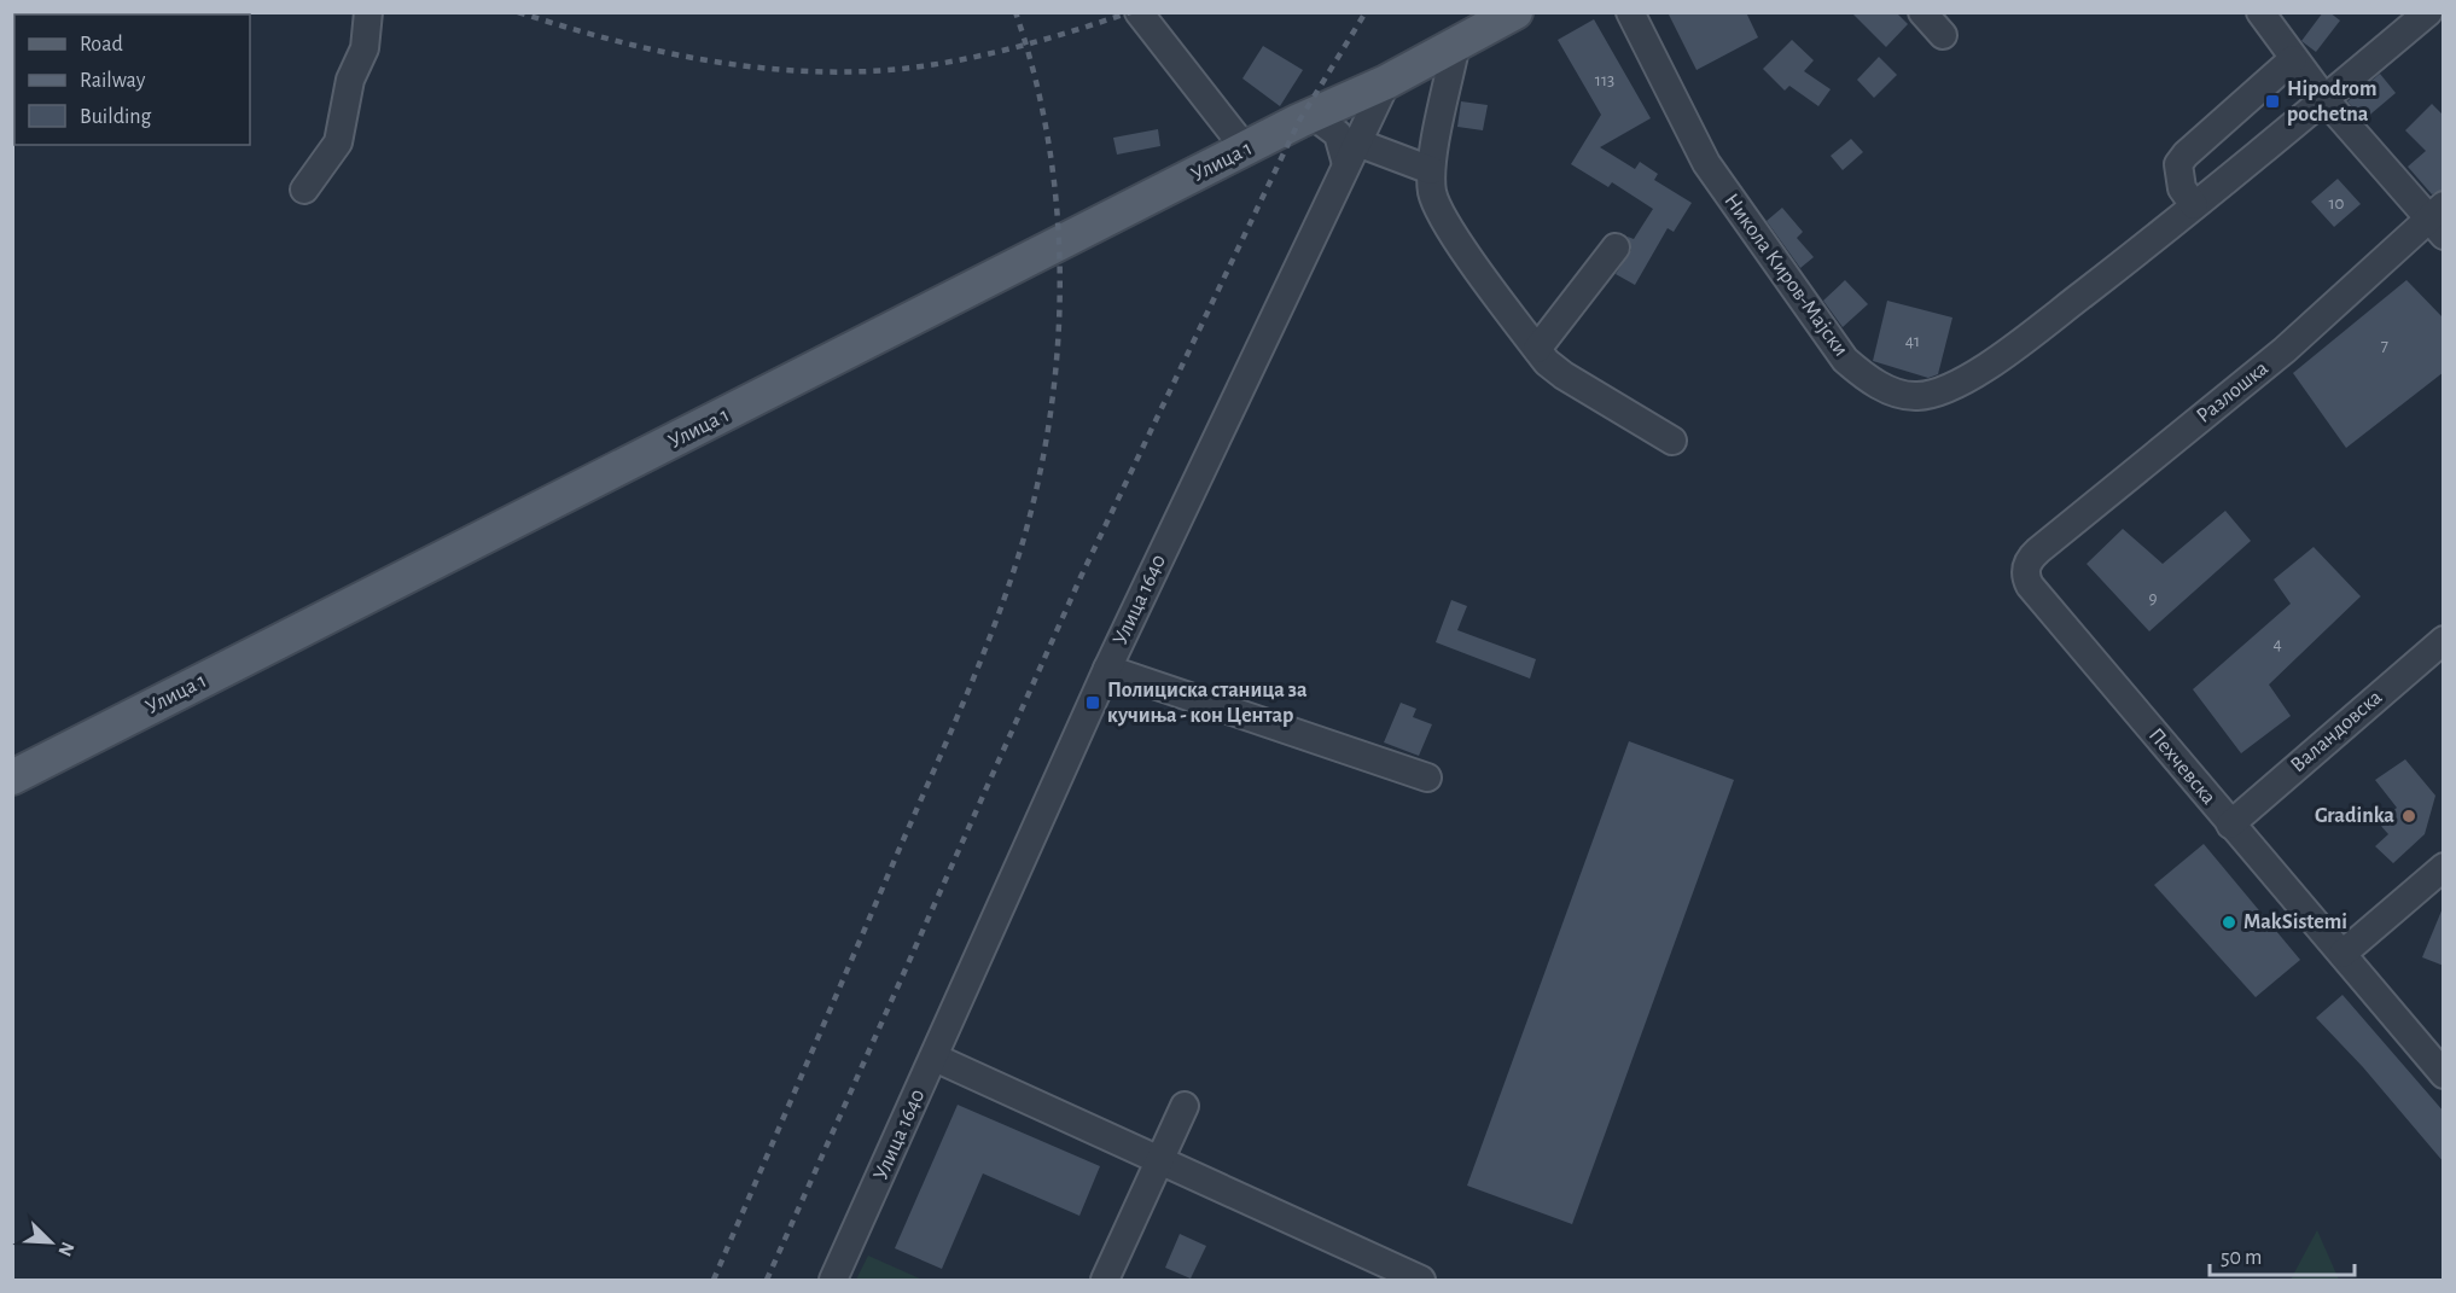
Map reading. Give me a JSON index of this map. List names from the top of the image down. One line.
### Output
{"streets":{"main road":["Улица 1"],"street":["Никола Киров-Мајски","Разлошка","Улица 1640","Валандовска","Пехчевска"]},"crossings":[["Улица 1","Улица 1640"],["Разлошка","Пехчевска"],["Валандовска","Пехчевска"]],"places":{"transit":["Hipodrom pochetna","Полициска станица за кучиња - кон Центар"],"other":["Gradinka","MakSistemi"]},"house_numbers":["113","10","41","7","9","4"],"legend":["Road","Railway","Building"],"scale_bar":"50 m","north":"bottom right"}
